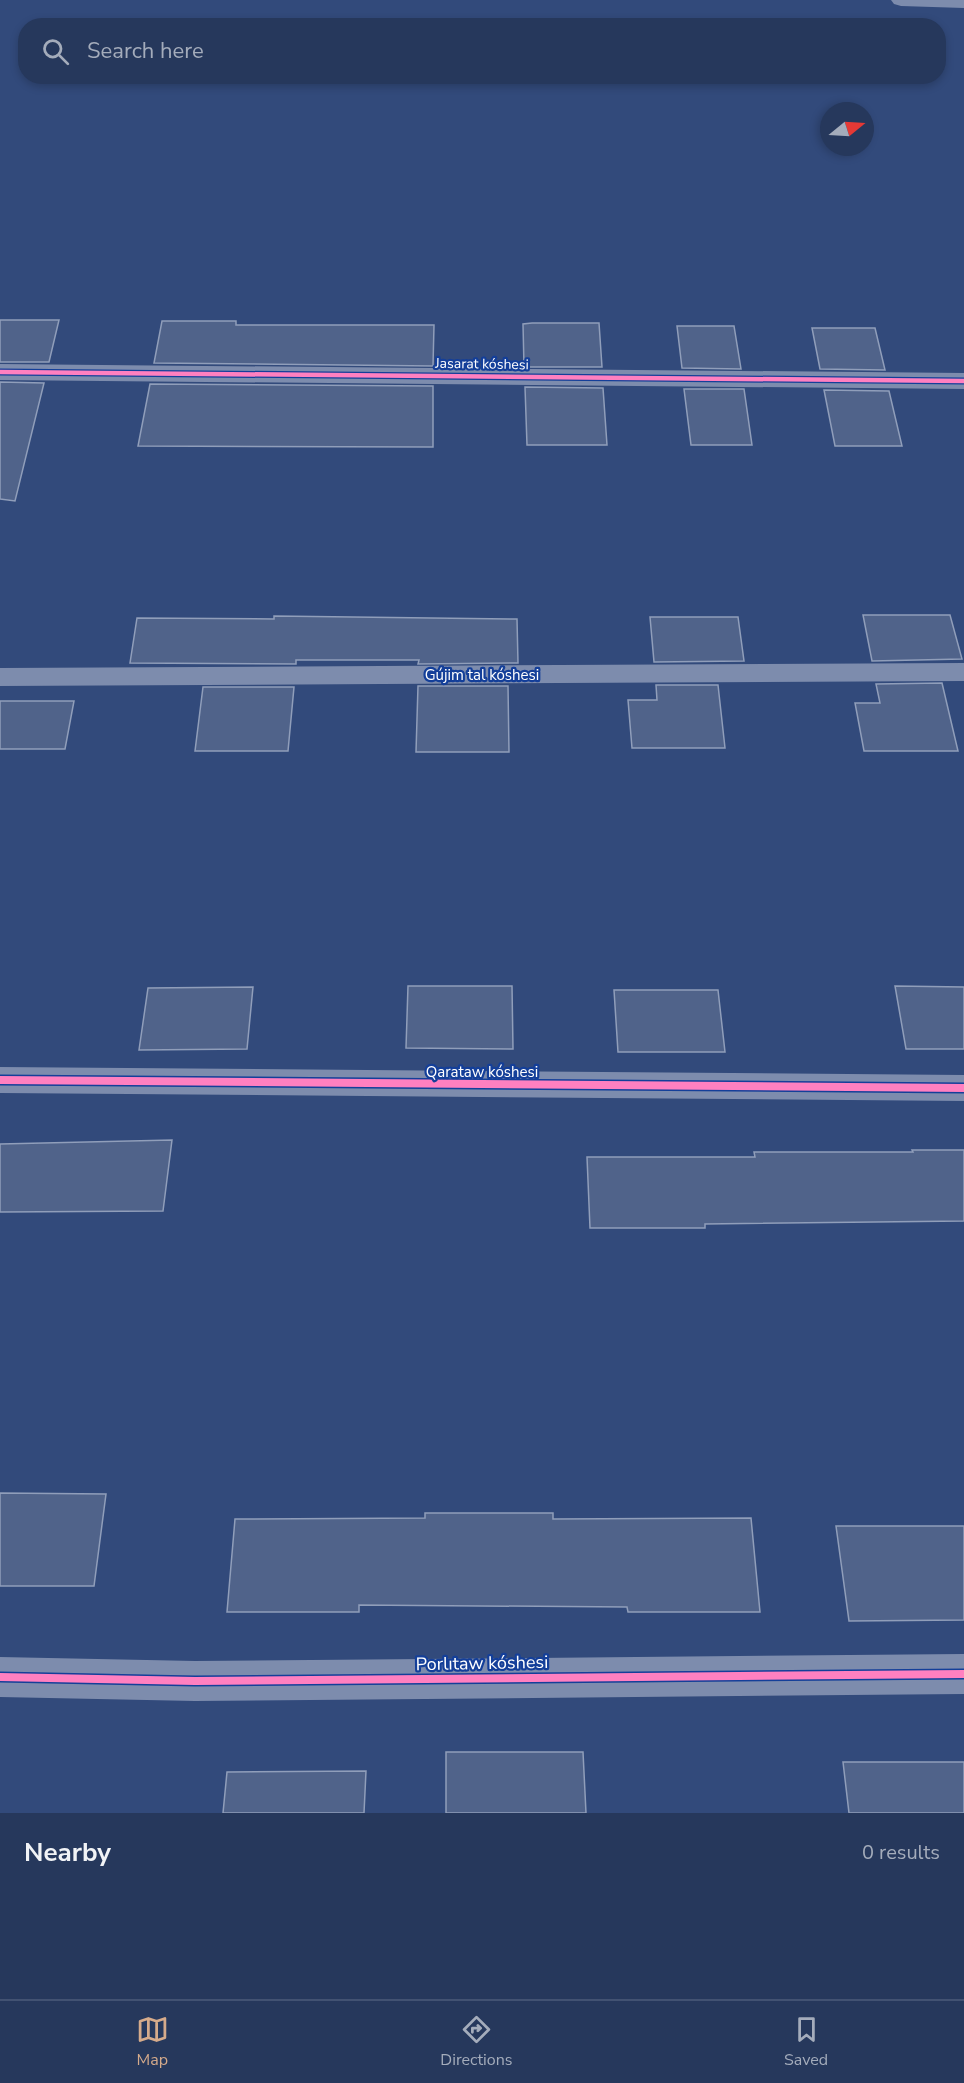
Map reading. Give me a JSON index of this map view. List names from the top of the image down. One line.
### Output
{"streets":{"street":["Jasarat kóshesi","Gújim tal kóshesi","Qarataw kóshesi","Porlıtaw kóshesi"]},"north":"right","page":{"search":"Search here","heading":["Nearby","0 results"],"nav":["Map","Directions","Saved"]}}
